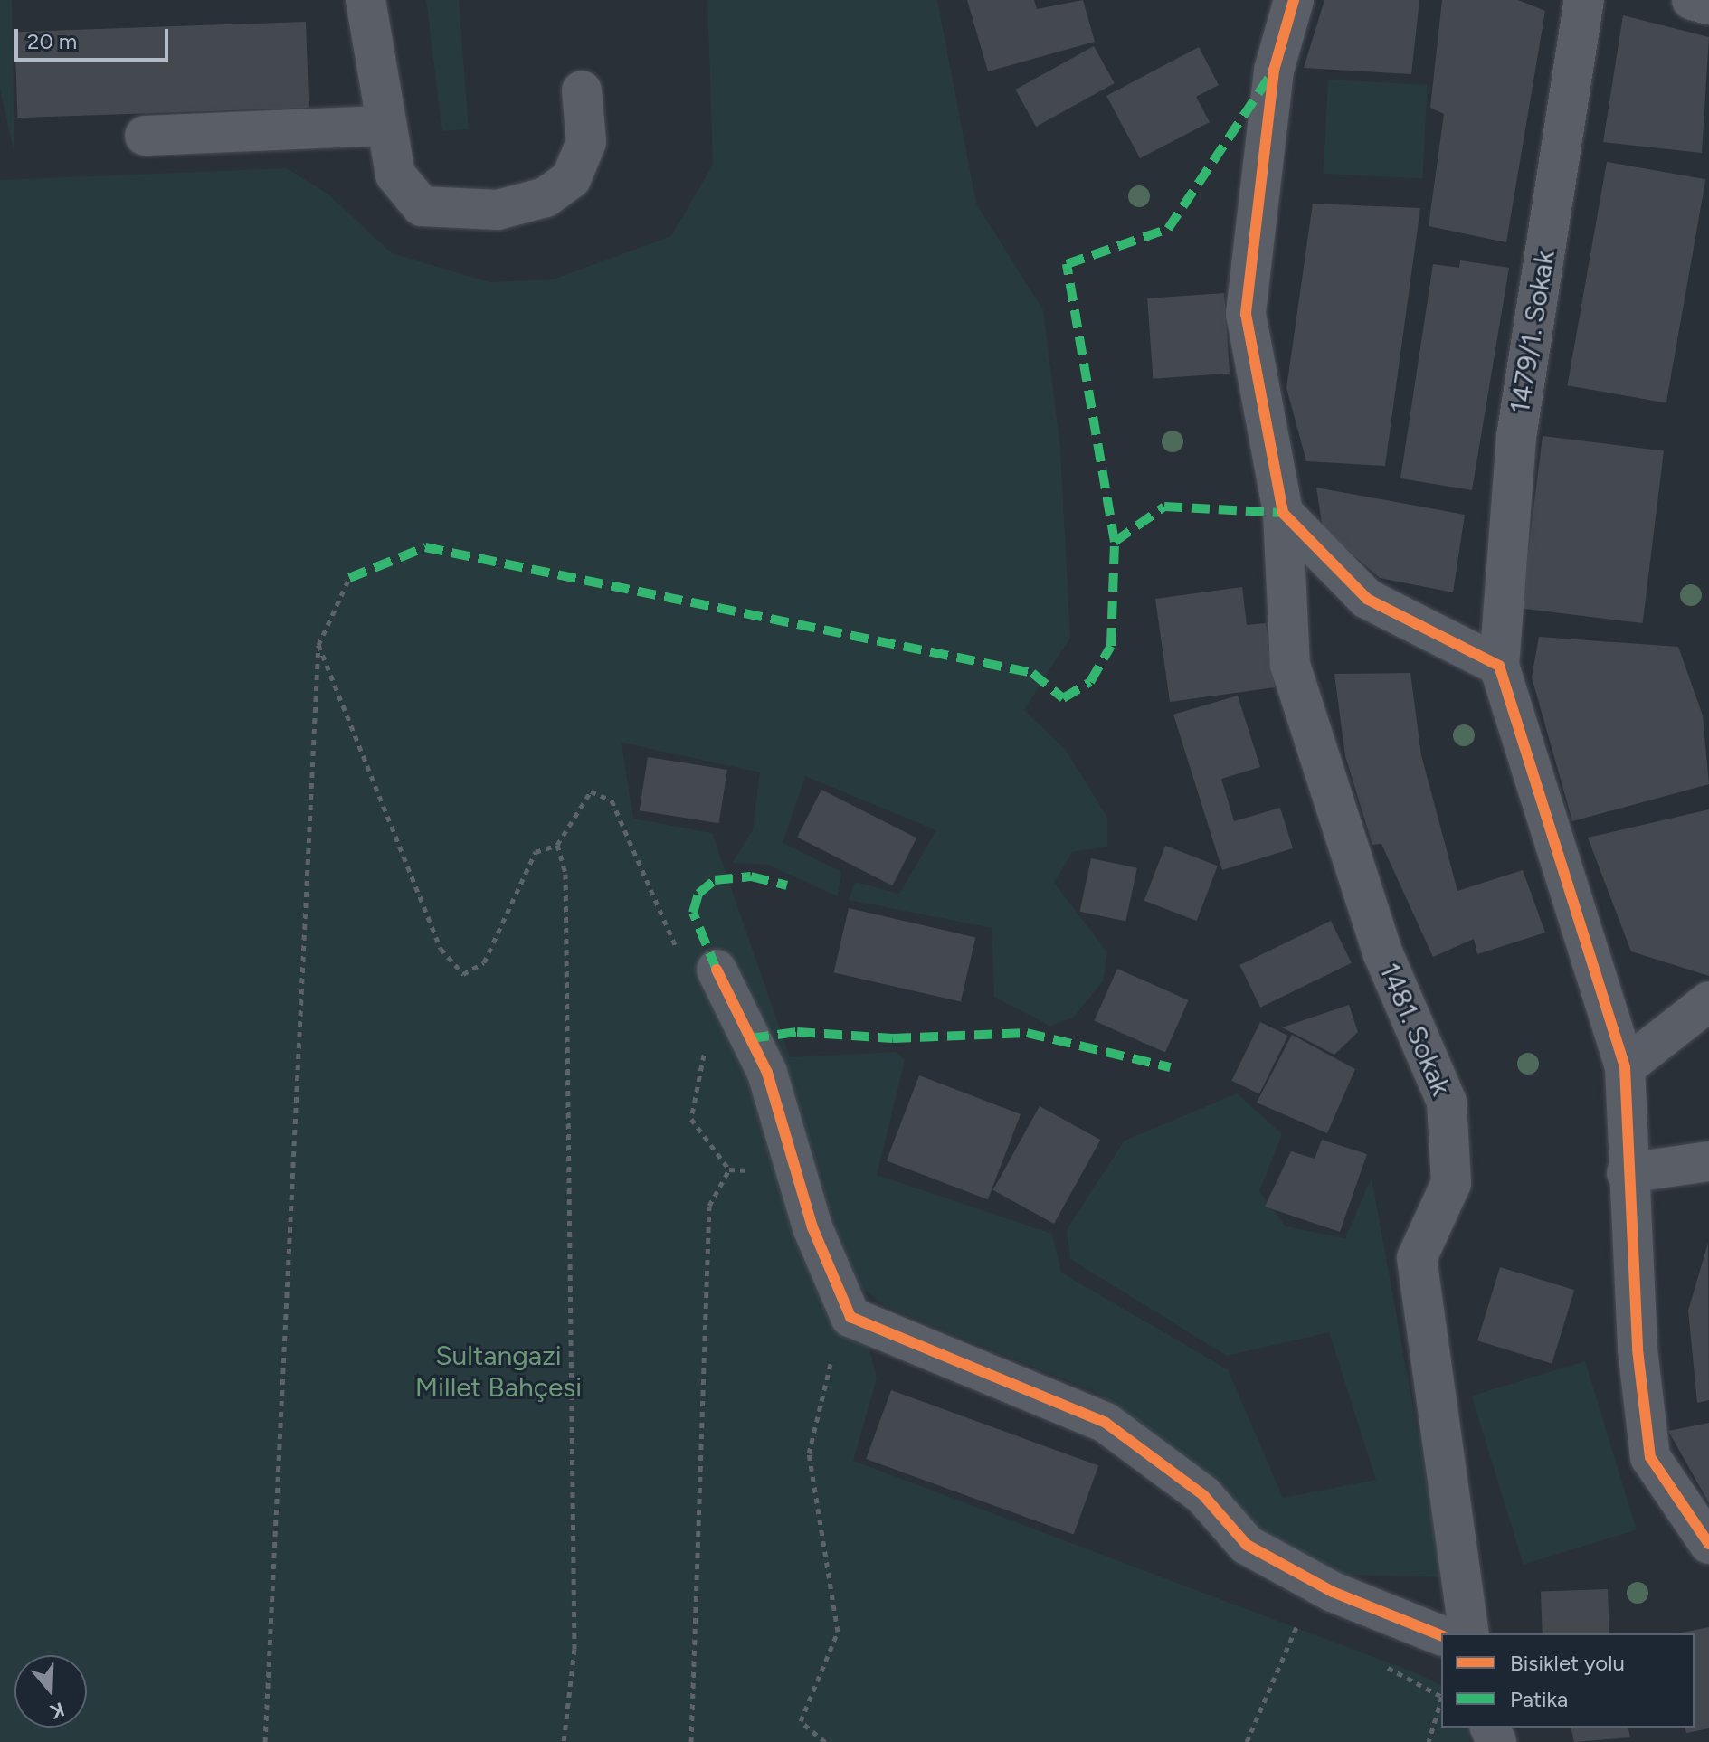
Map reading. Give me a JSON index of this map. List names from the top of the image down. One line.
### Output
{"streets":{"street":["1479/1. Sokak","1481. Sokak"]},"parks":["Sultangazi Millet Bahçesi"],"legend":["Bisiklet yolu","Patika"],"scale_bar":"20 m","north":"bottom"}
